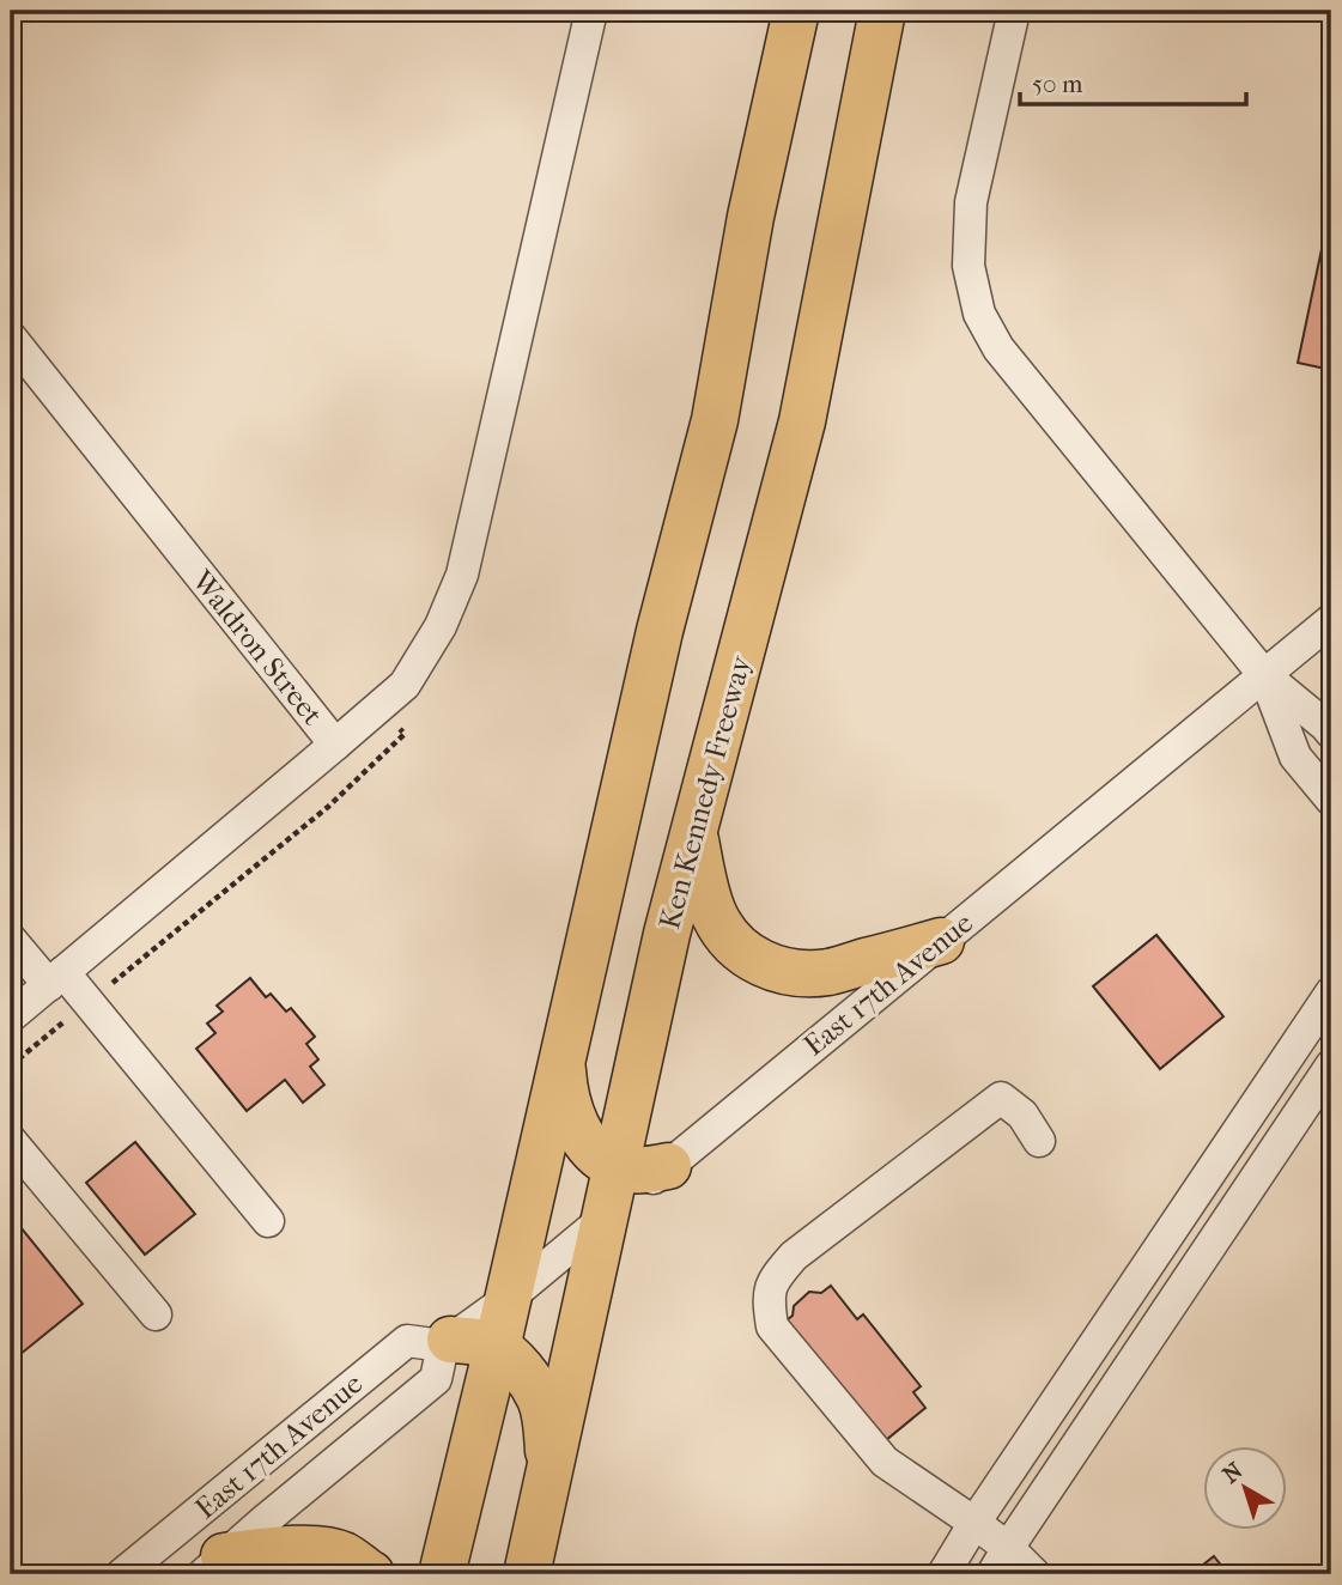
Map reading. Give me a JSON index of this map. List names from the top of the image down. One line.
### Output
{"streets":{"highway":["Ken Kennedy Freeway"],"street":["Waldron Street","East 17th Avenue"]},"crossings":[["Ken Kennedy Freeway","East 17th Avenue"]],"scale_bar":"50 m","north":"top left"}
